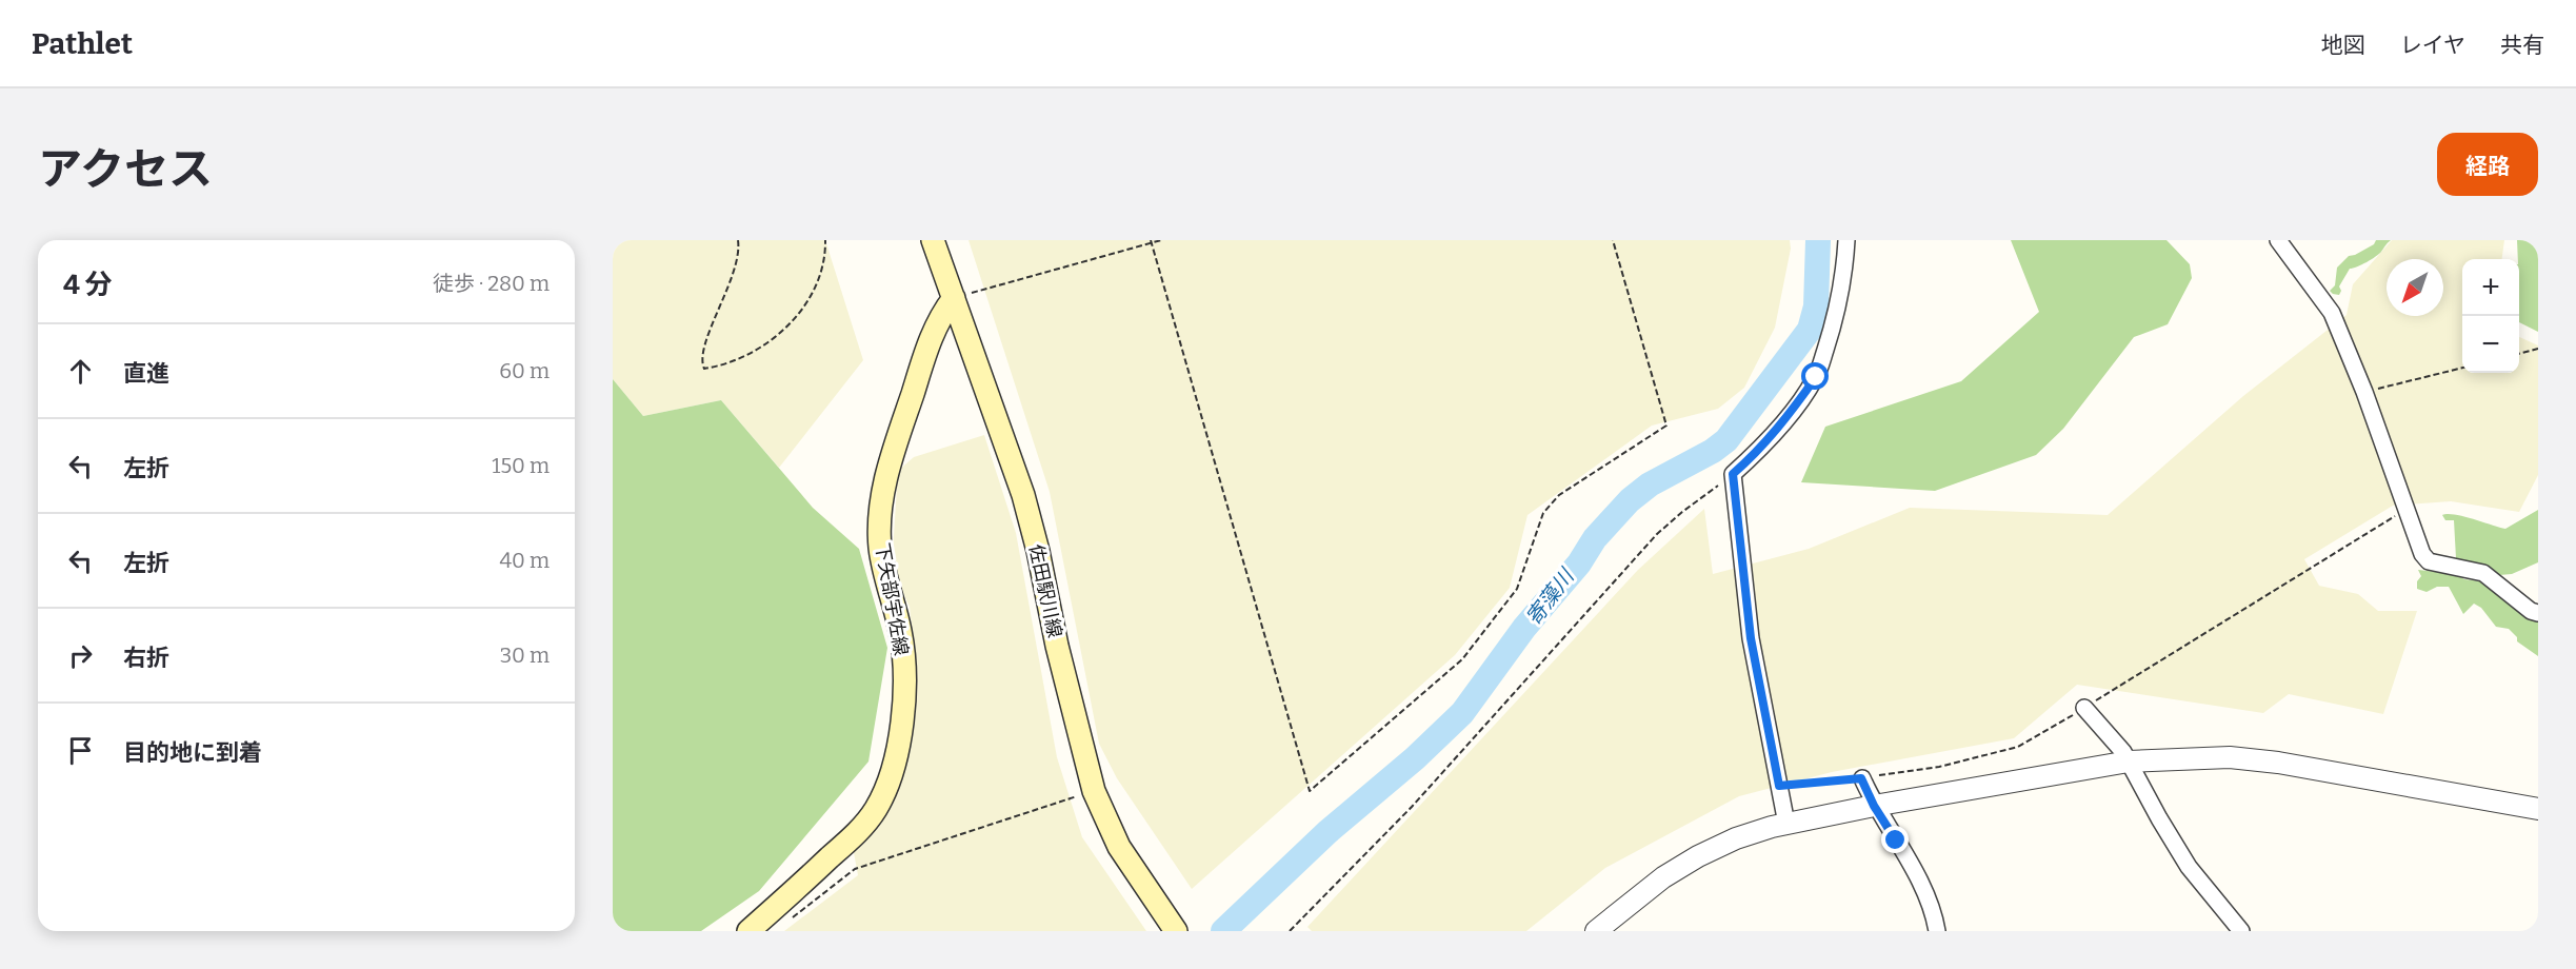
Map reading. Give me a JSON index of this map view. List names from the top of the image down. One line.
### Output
{"streets":{"main road":["佐田駅川線","下矢部宇佐線"]},"crossings":[["佐田駅川線","下矢部宇佐線"]],"water":["寄藻川"],"north":"bottom left","page":{"header":"Pathlet","nav":["地図","レイヤ","共有"],"title":"アクセス","buttons":"経路","heading":["4 分","徒歩 · 280 m"],"map_buttons":["+","−"],"list":[["直進","60 m"],["左折","150 m"],["左折","40 m"],["右折","30 m"],"目的地に到着"]}}
